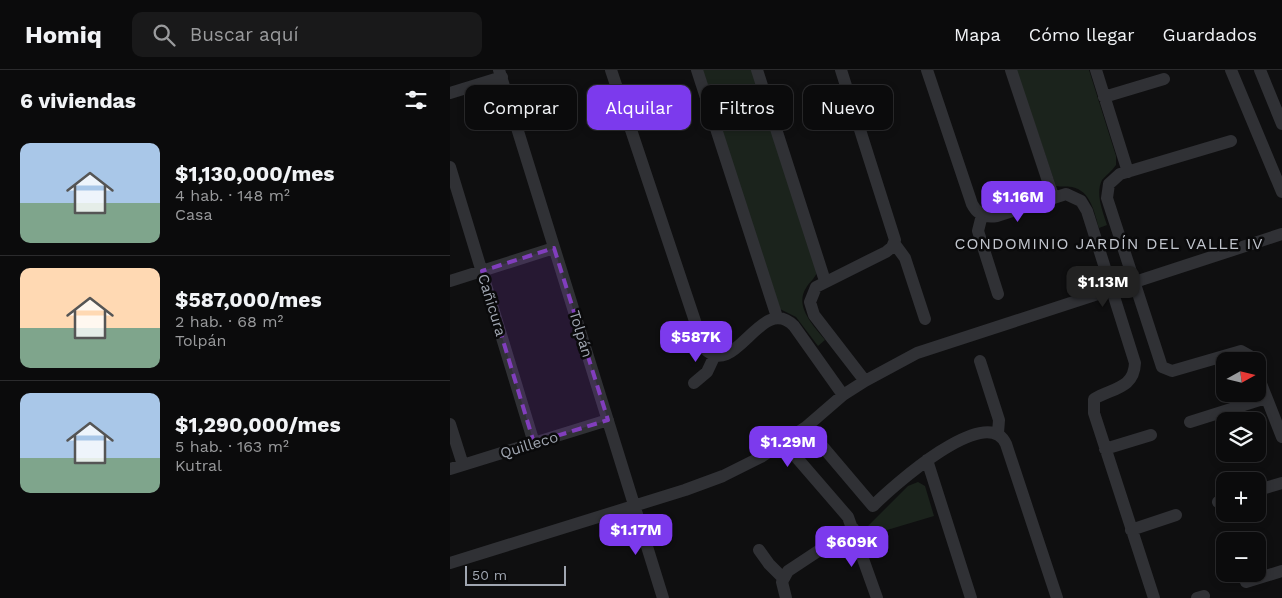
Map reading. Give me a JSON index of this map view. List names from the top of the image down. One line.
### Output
{"streets":{"street":["Cañicura","Tolpán","Quilleco"]},"crossings":[["Cañicura","Quilleco"],["Tolpán","Quilleco"]],"districts":["CONDOMINIO JARDÍN DEL VALLE IV"],"scale_bar":"50 m","north":"right","page":{"header":"Homiq","search":"Buscar aquí","nav":["Mapa","Cómo llegar","Guardados"],"heading":"6 viviendas","chip":["Comprar","Alquilar","Filtros","Nuevo"],"list":[{"name":"$1,130,000/mes","note":"4 hab. · 148 m² · Casa"},{"name":"$587,000/mes","note":"2 hab. · 68 m² · Tolpán"},{"name":"$1,290,000/mes","note":"5 hab. · 163 m² · Kutral"}],"price":["$1.16M","$1.13M","$587K","$1.29M","$1.17M","$609K"],"map_buttons":["+","−"],"scale":"50 m"}}
